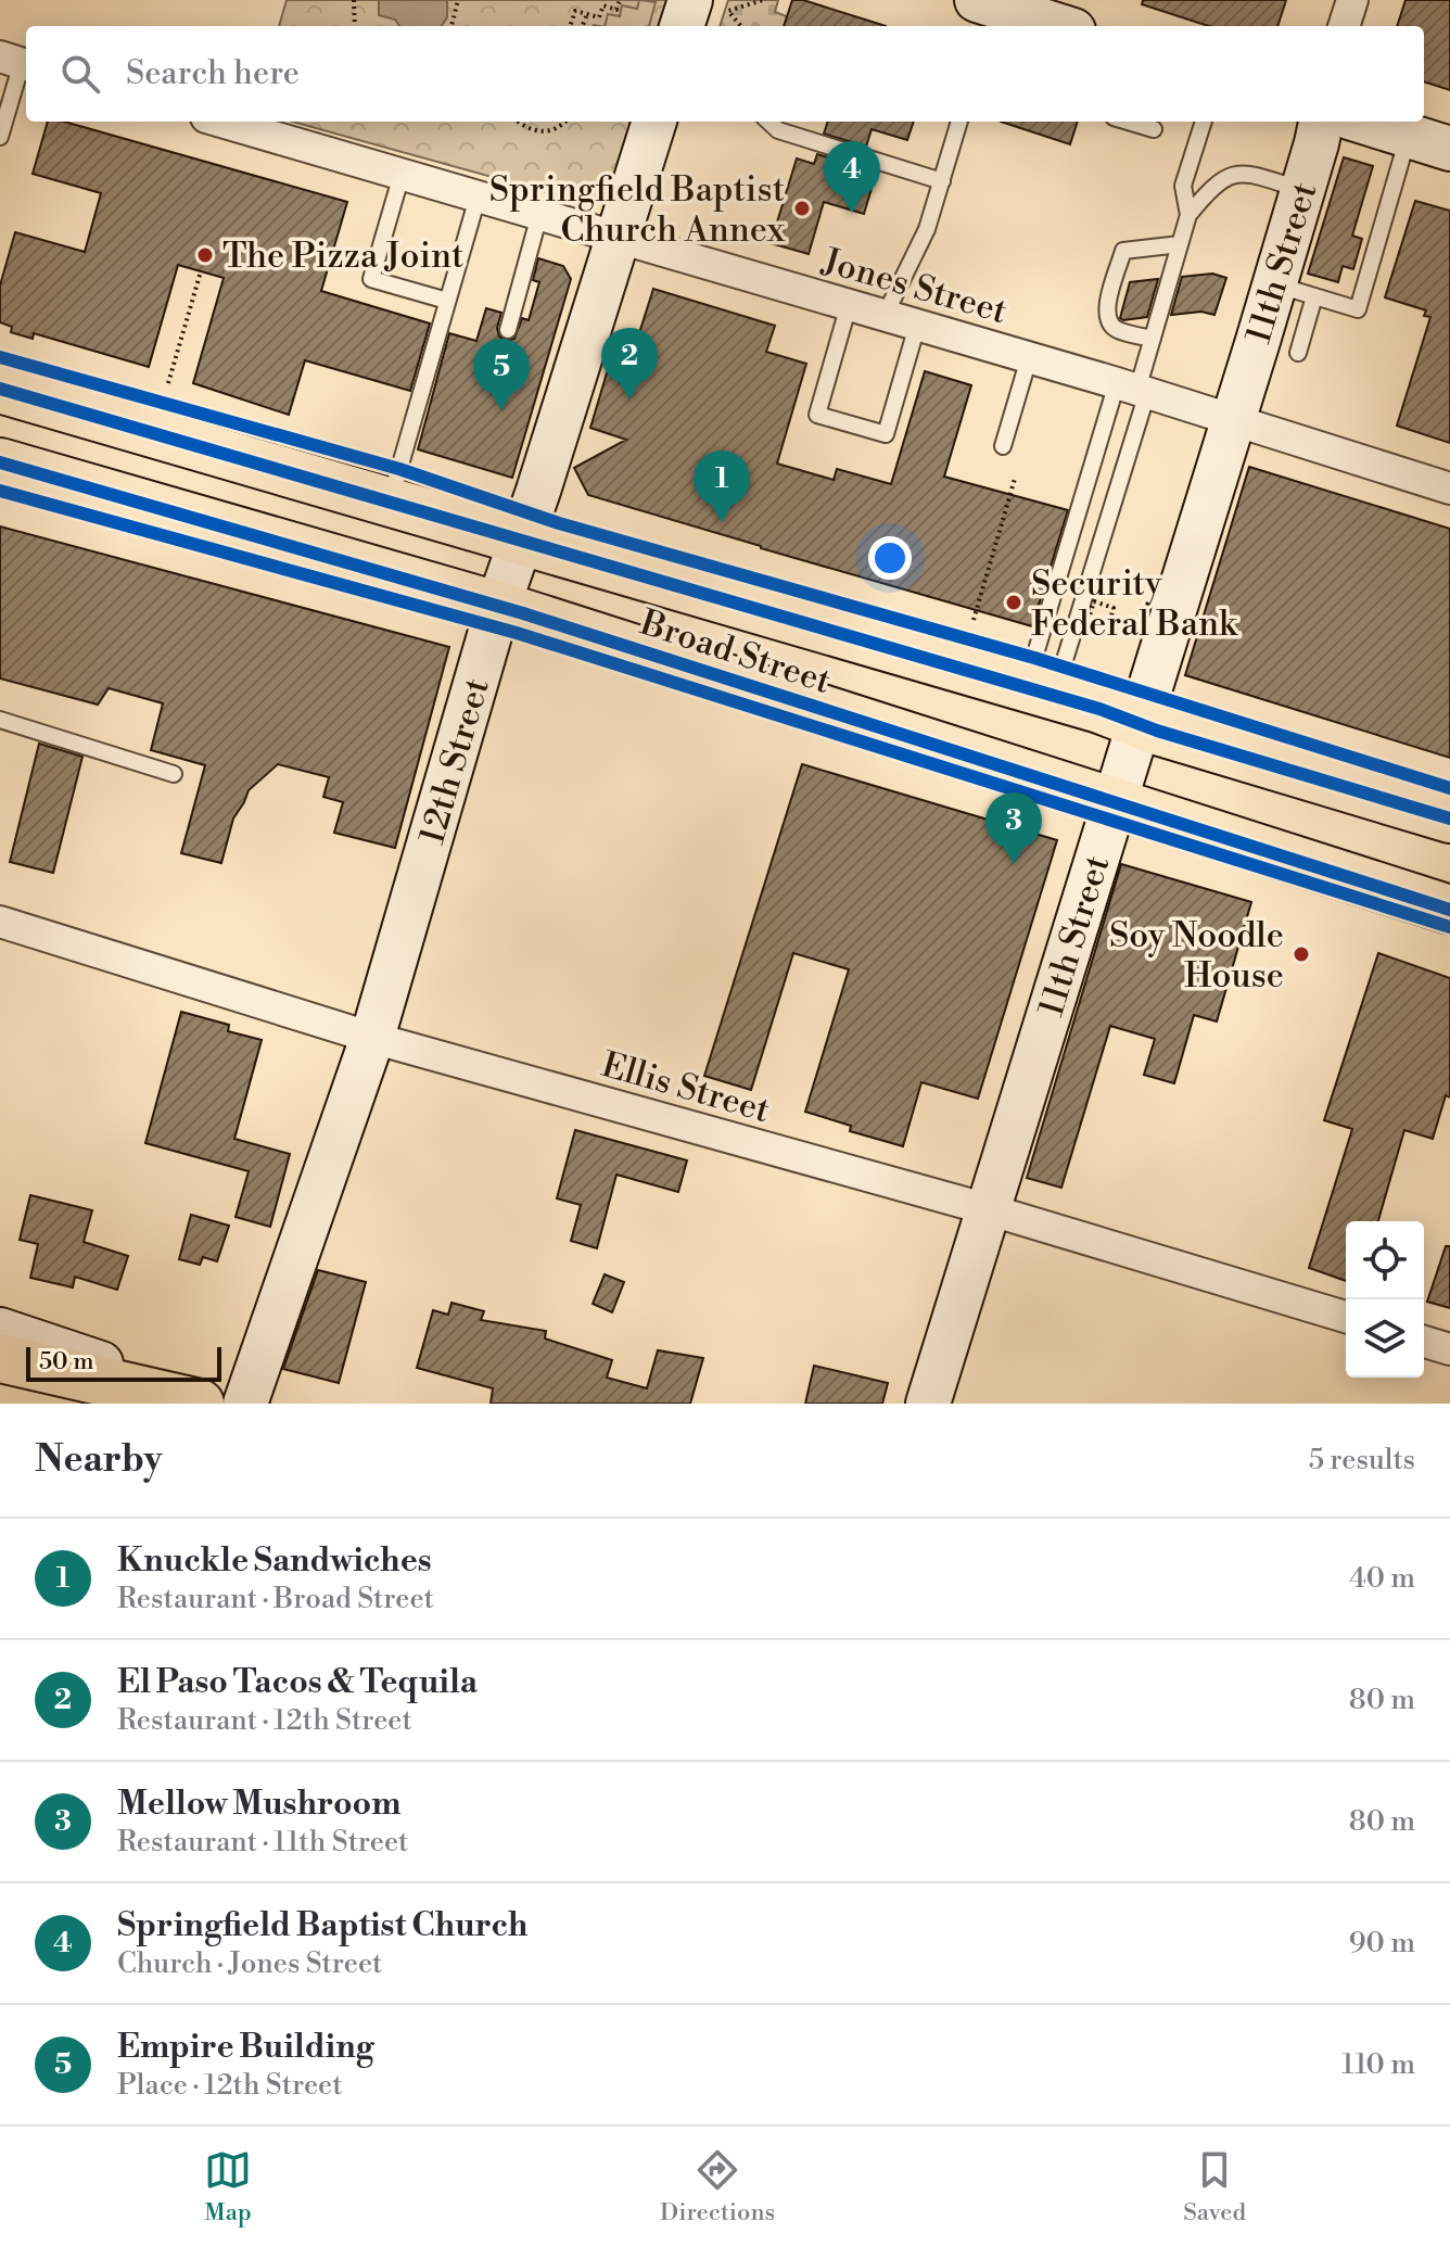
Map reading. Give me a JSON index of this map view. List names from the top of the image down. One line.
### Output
{"streets":{"main road":["11th Street","Broad Street","12th Street"],"street":["Jones Street","Ellis Street"]},"crossings":[["11th Street","Jones Street"],["11th Street","Broad Street"],["11th Street","Ellis Street"],["Jones Street","12th Street"],["Broad Street","12th Street"],["12th Street","Ellis Street"]],"places":["Springfield Baptist Church Annex","The Pizza Joint","Security Federal Bank","Soy Noodle House"],"scale_bar":"50 m","page":{"search":"Search here","pins":["4","2","5","1","3"],"scale":"50 m","heading":["Nearby","5 results"],"list":[{"mark":"1","name":"Knuckle Sandwiches","note":"Restaurant · Broad Street","value":"40 m"},{"mark":"2","name":"El Paso Tacos & Tequila","note":"Restaurant · 12th Street","value":"80 m"},{"mark":"3","name":"Mellow Mushroom","note":"Restaurant · 11th Street","value":"80 m"},{"mark":"4","name":"Springfield Baptist Church","note":"Church · Jones Street","value":"90 m"},{"mark":"5","name":"Empire Building","note":"Place · 12th Street","value":"110 m"}],"nav":["Map","Directions","Saved"]}}
